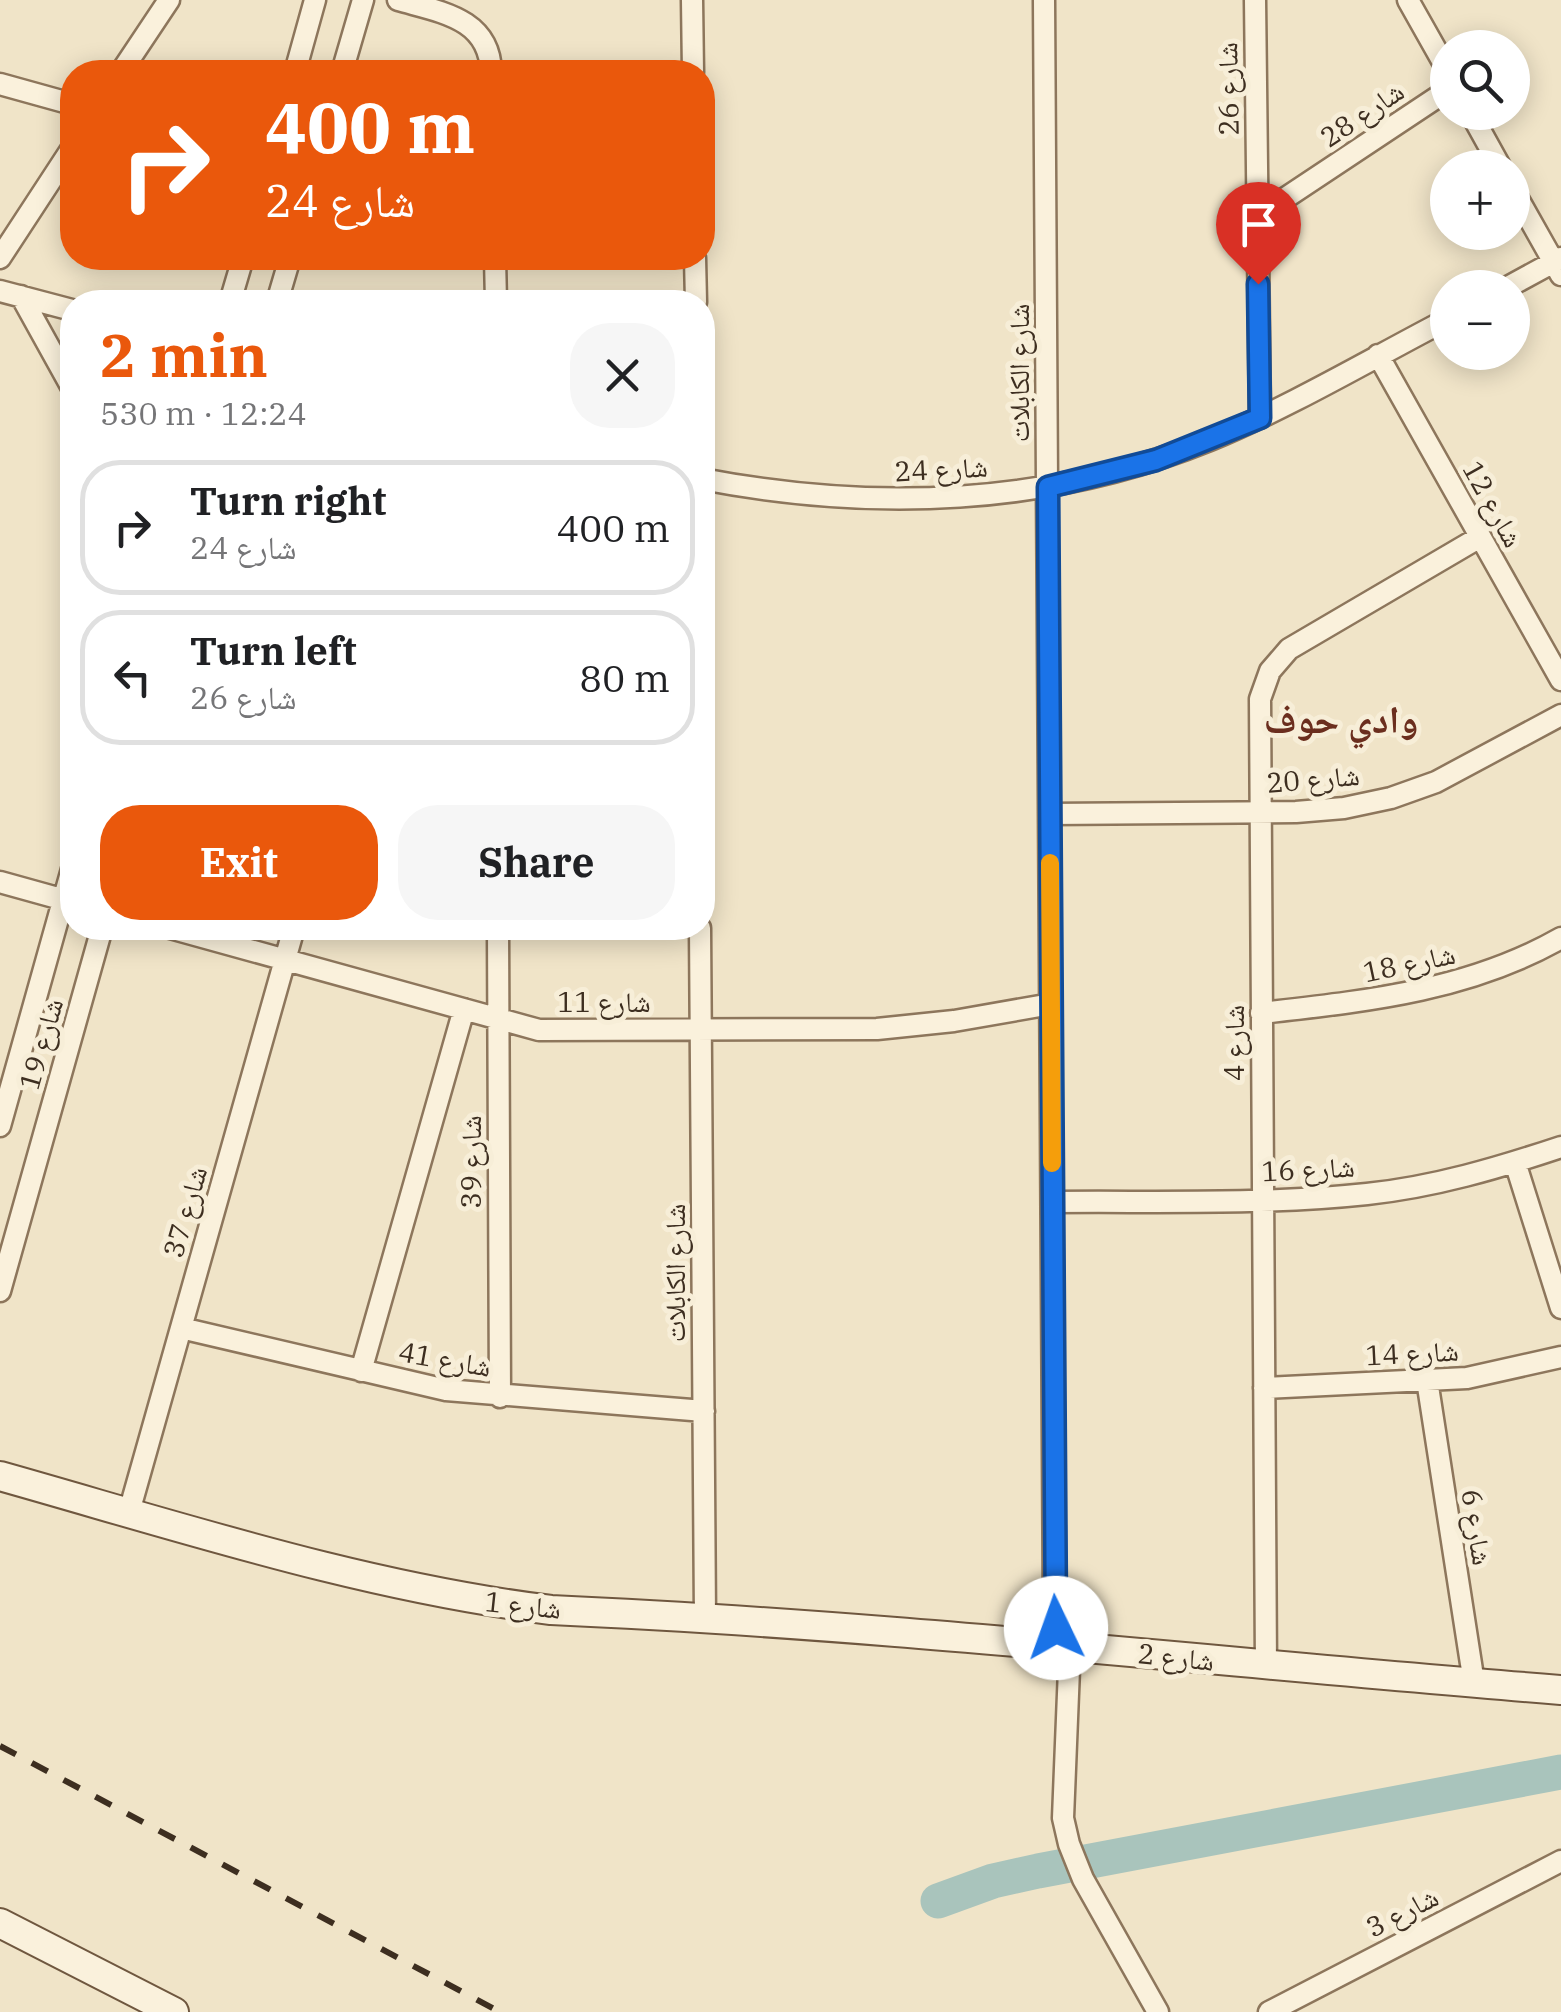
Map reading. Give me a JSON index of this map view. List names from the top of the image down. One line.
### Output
{"streets":{"street":["شارع 26","شارع 28","شارع الكابلات","شارع 24","شارع 12","شارع 20","شارع 18","شارع 11","شارع 4","شارع 19","شارع 39","شارع 16","شارع 37","شارع 14","شارع 41","شارع 6","شارع 1","شارع 2","شارع 3"]},"crossings":[["شارع 26","شارع 28"],["شارع 26","شارع 24"],["شارع الكابلات","شارع 24"],["شارع الكابلات","شارع 20"],["شارع الكابلات","شارع 11"],["شارع الكابلات","شارع 16"],["شارع الكابلات","شارع 41"],["شارع الكابلات","شارع 1"],["شارع الكابلات","شارع 2"],["شارع 24","شارع 12"],["شارع 12","شارع 4"],["شارع 20","شارع 4"],["شارع 18","شارع 4"],["شارع 11","شارع 39"],["شارع 11","شارع 37"],["شارع 4","شارع 16"],["شارع 4","شارع 14"],["شارع 4","شارع 2"],["شارع 39","شارع 41"],["شارع 37","شارع 41"],["شارع 37","شارع 1"],["شارع 14","شارع 6"],["شارع 6","شارع 2"],["شارع 1","شارع 2"]],"districts":["وادي حوف"],"page":{"map_buttons":["+","−"],"turn":["400 m","شارع 24"],"heading":["2 min","530 m · 12:24"],"list":[{"name":"Turn right","note":"شارع 24","value":"400 m"},{"name":"Turn left","note":"شارع 26","value":"80 m"}],"buttons":["Exit","Share"]}}
